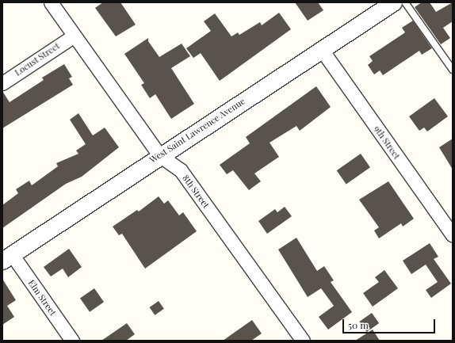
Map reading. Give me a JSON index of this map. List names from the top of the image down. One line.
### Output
{"streets":{"street":["Locust Street","West Saint Lawrence Avenue","9th Street","8th Street","Elm Street"]},"crossings":[["Locust Street","8th Street"],["West Saint Lawrence Avenue","9th Street"],["West Saint Lawrence Avenue","8th Street"],["West Saint Lawrence Avenue","Elm Street"]],"scale_bar":"50 m"}
